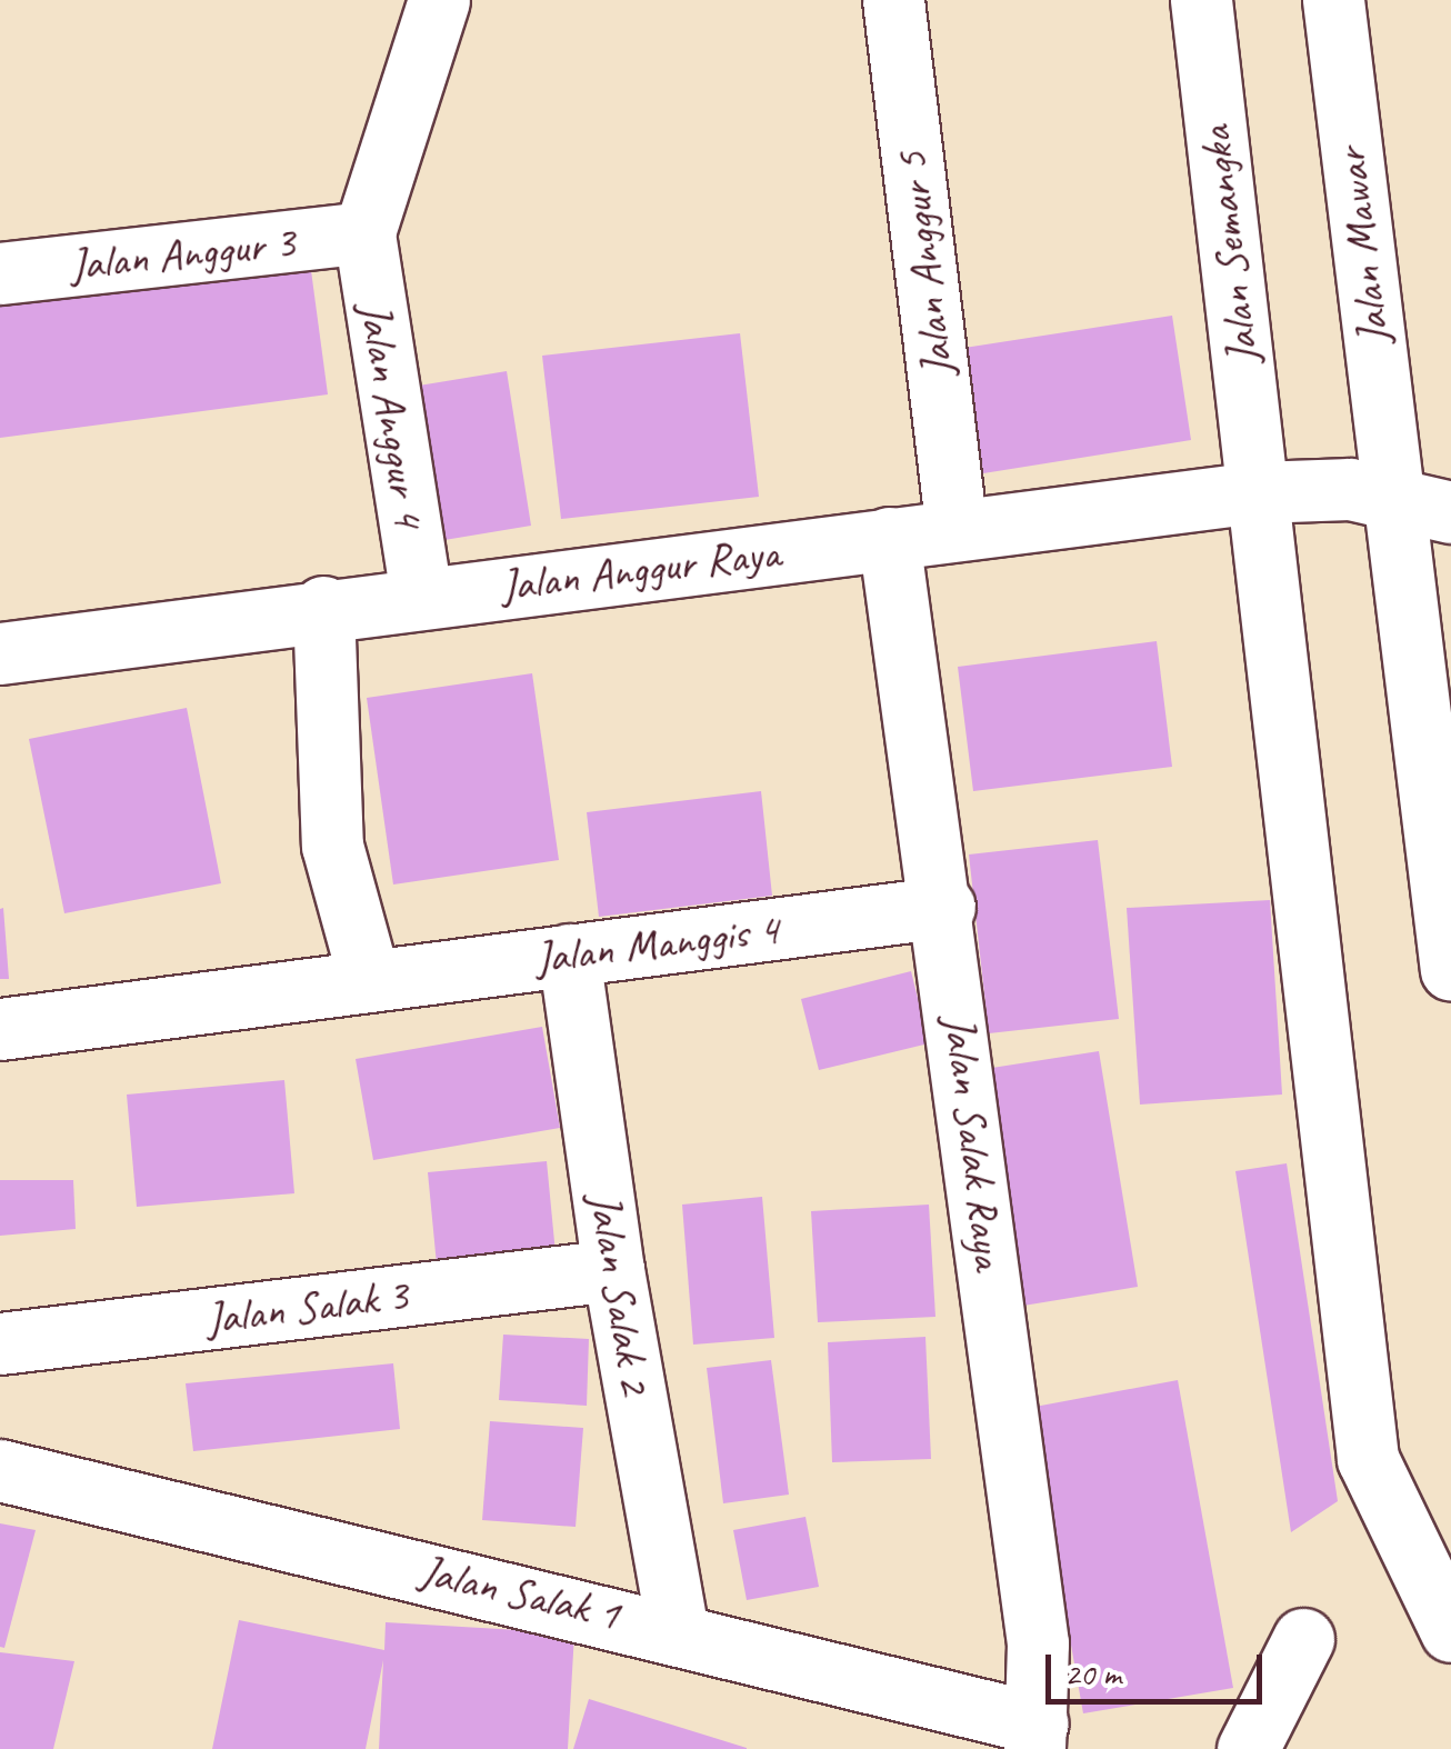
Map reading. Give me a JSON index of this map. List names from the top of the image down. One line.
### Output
{"streets":{"street":["Jalan Semangka","Jalan Mawar","Jalan Anggur 3","Jalan Anggur 5","Jalan Anggur 4","Jalan Anggur Raya","Jalan Manggis 4","Jalan Salak Raya","Jalan Salak 2","Jalan Salak 3","Jalan Salak 1"]},"crossings":[["Jalan Semangka","Jalan Anggur Raya"],["Jalan Mawar","Jalan Anggur Raya"],["Jalan Anggur 3","Jalan Anggur 4"],["Jalan Anggur 5","Jalan Anggur Raya"],["Jalan Anggur 4","Jalan Anggur Raya"],["Jalan Anggur Raya","Jalan Salak Raya"],["Jalan Manggis 4","Jalan Salak Raya"],["Jalan Manggis 4","Jalan Salak 2"],["Jalan Salak Raya","Jalan Salak 1"],["Jalan Salak 2","Jalan Salak 3"],["Jalan Salak 2","Jalan Salak 1"]],"scale_bar":"20 m"}
